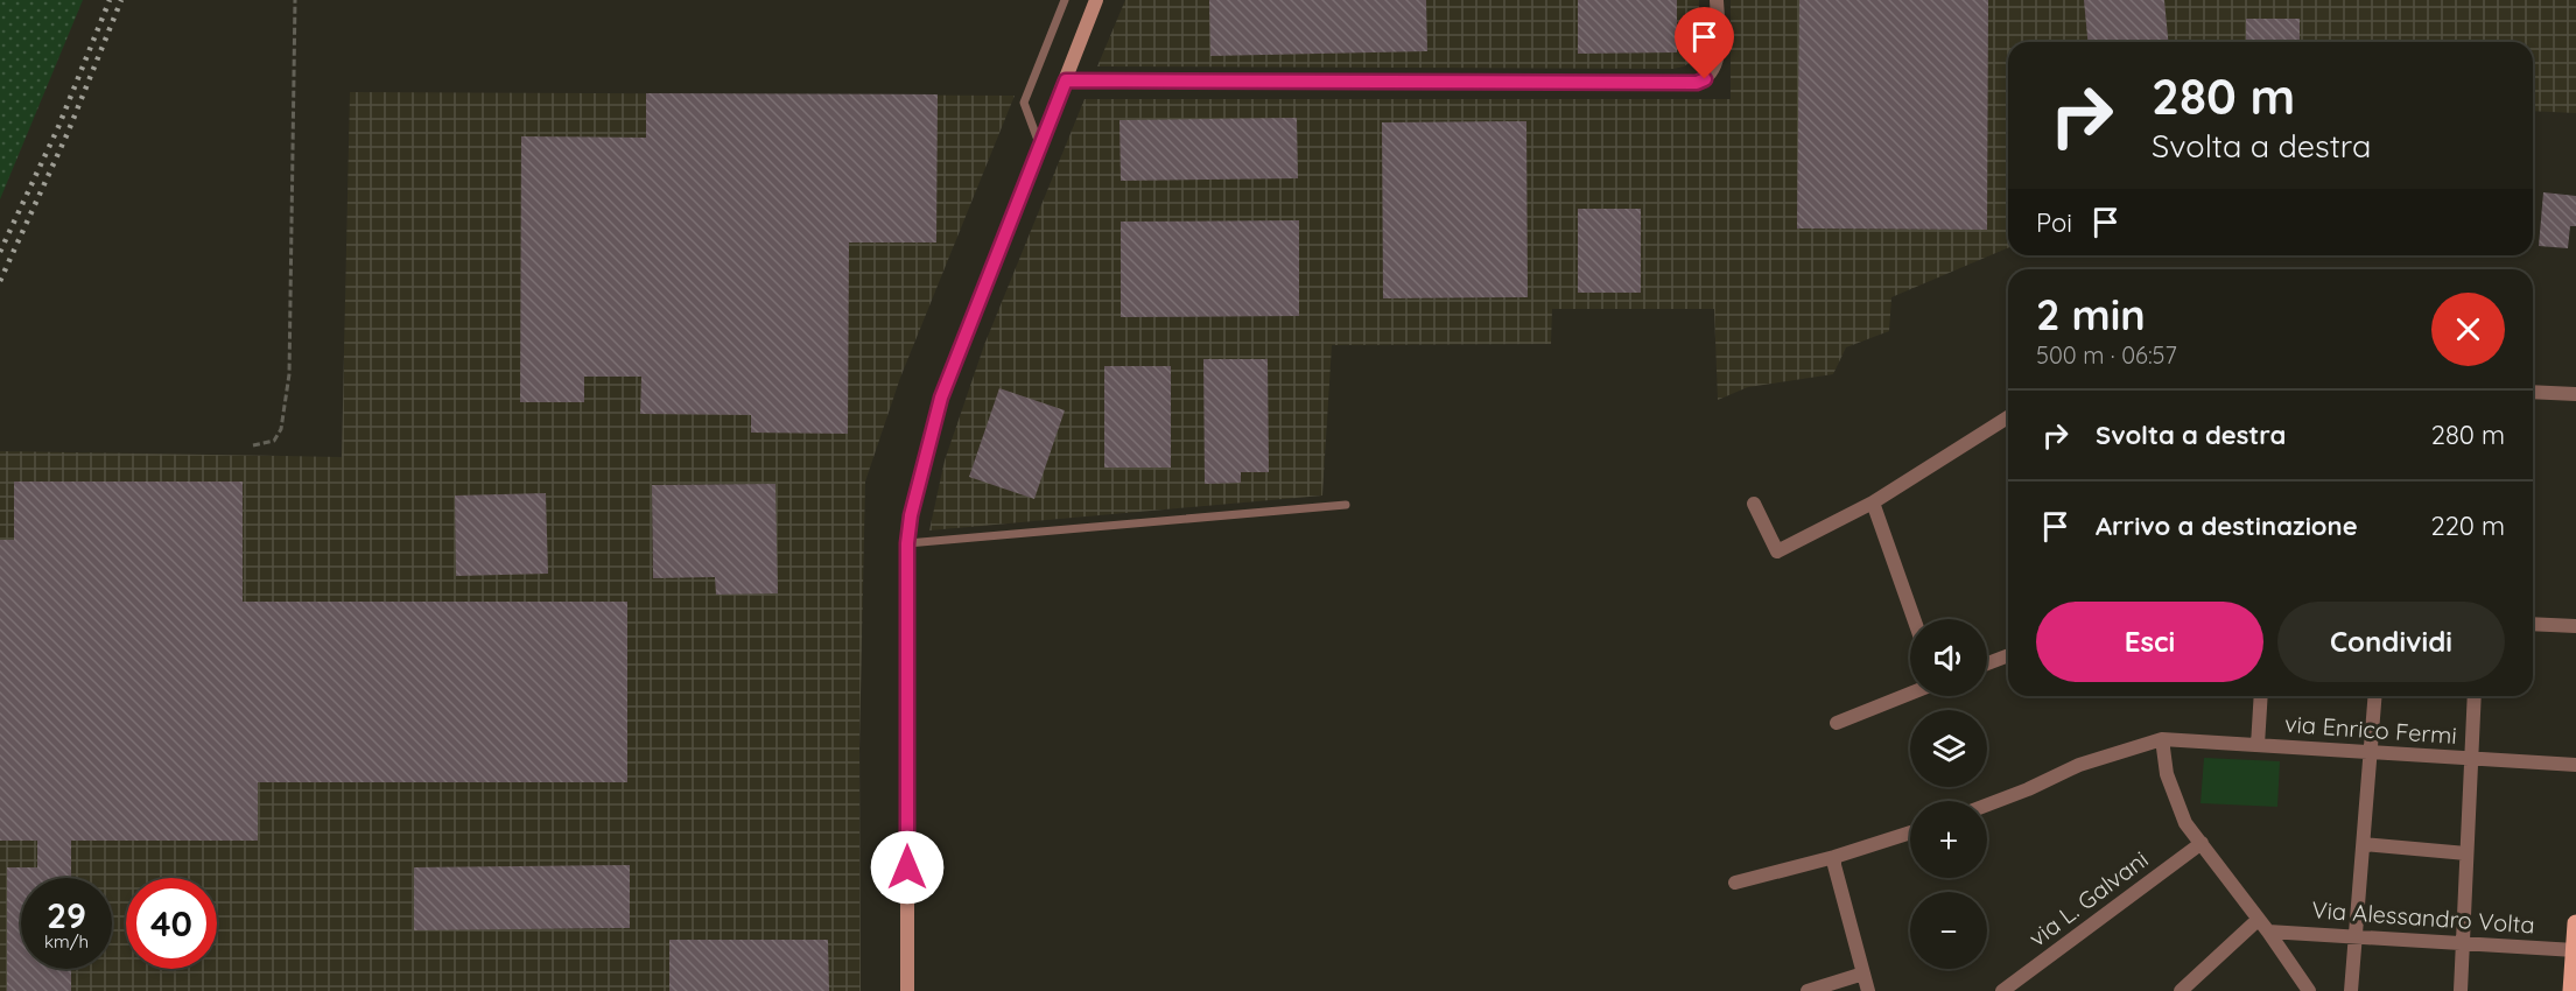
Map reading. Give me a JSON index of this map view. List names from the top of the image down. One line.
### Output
{"streets":{"street":["via Enrico Fermi","via L. Galvani","Via Alessandro Volta"]},"page":{"turn":["280 m","Svolta a destra"],"then":"Poi","heading":["2 min","500 m · 06:57"],"list":[{"name":"Svolta a destra","value":"280 m"},{"name":"Arrivo a destinazione","value":"220 m"}],"buttons":["Esci","Condividi"],"map_buttons":["+","−"],"speed":"29 km/h","limit":"40"}}
